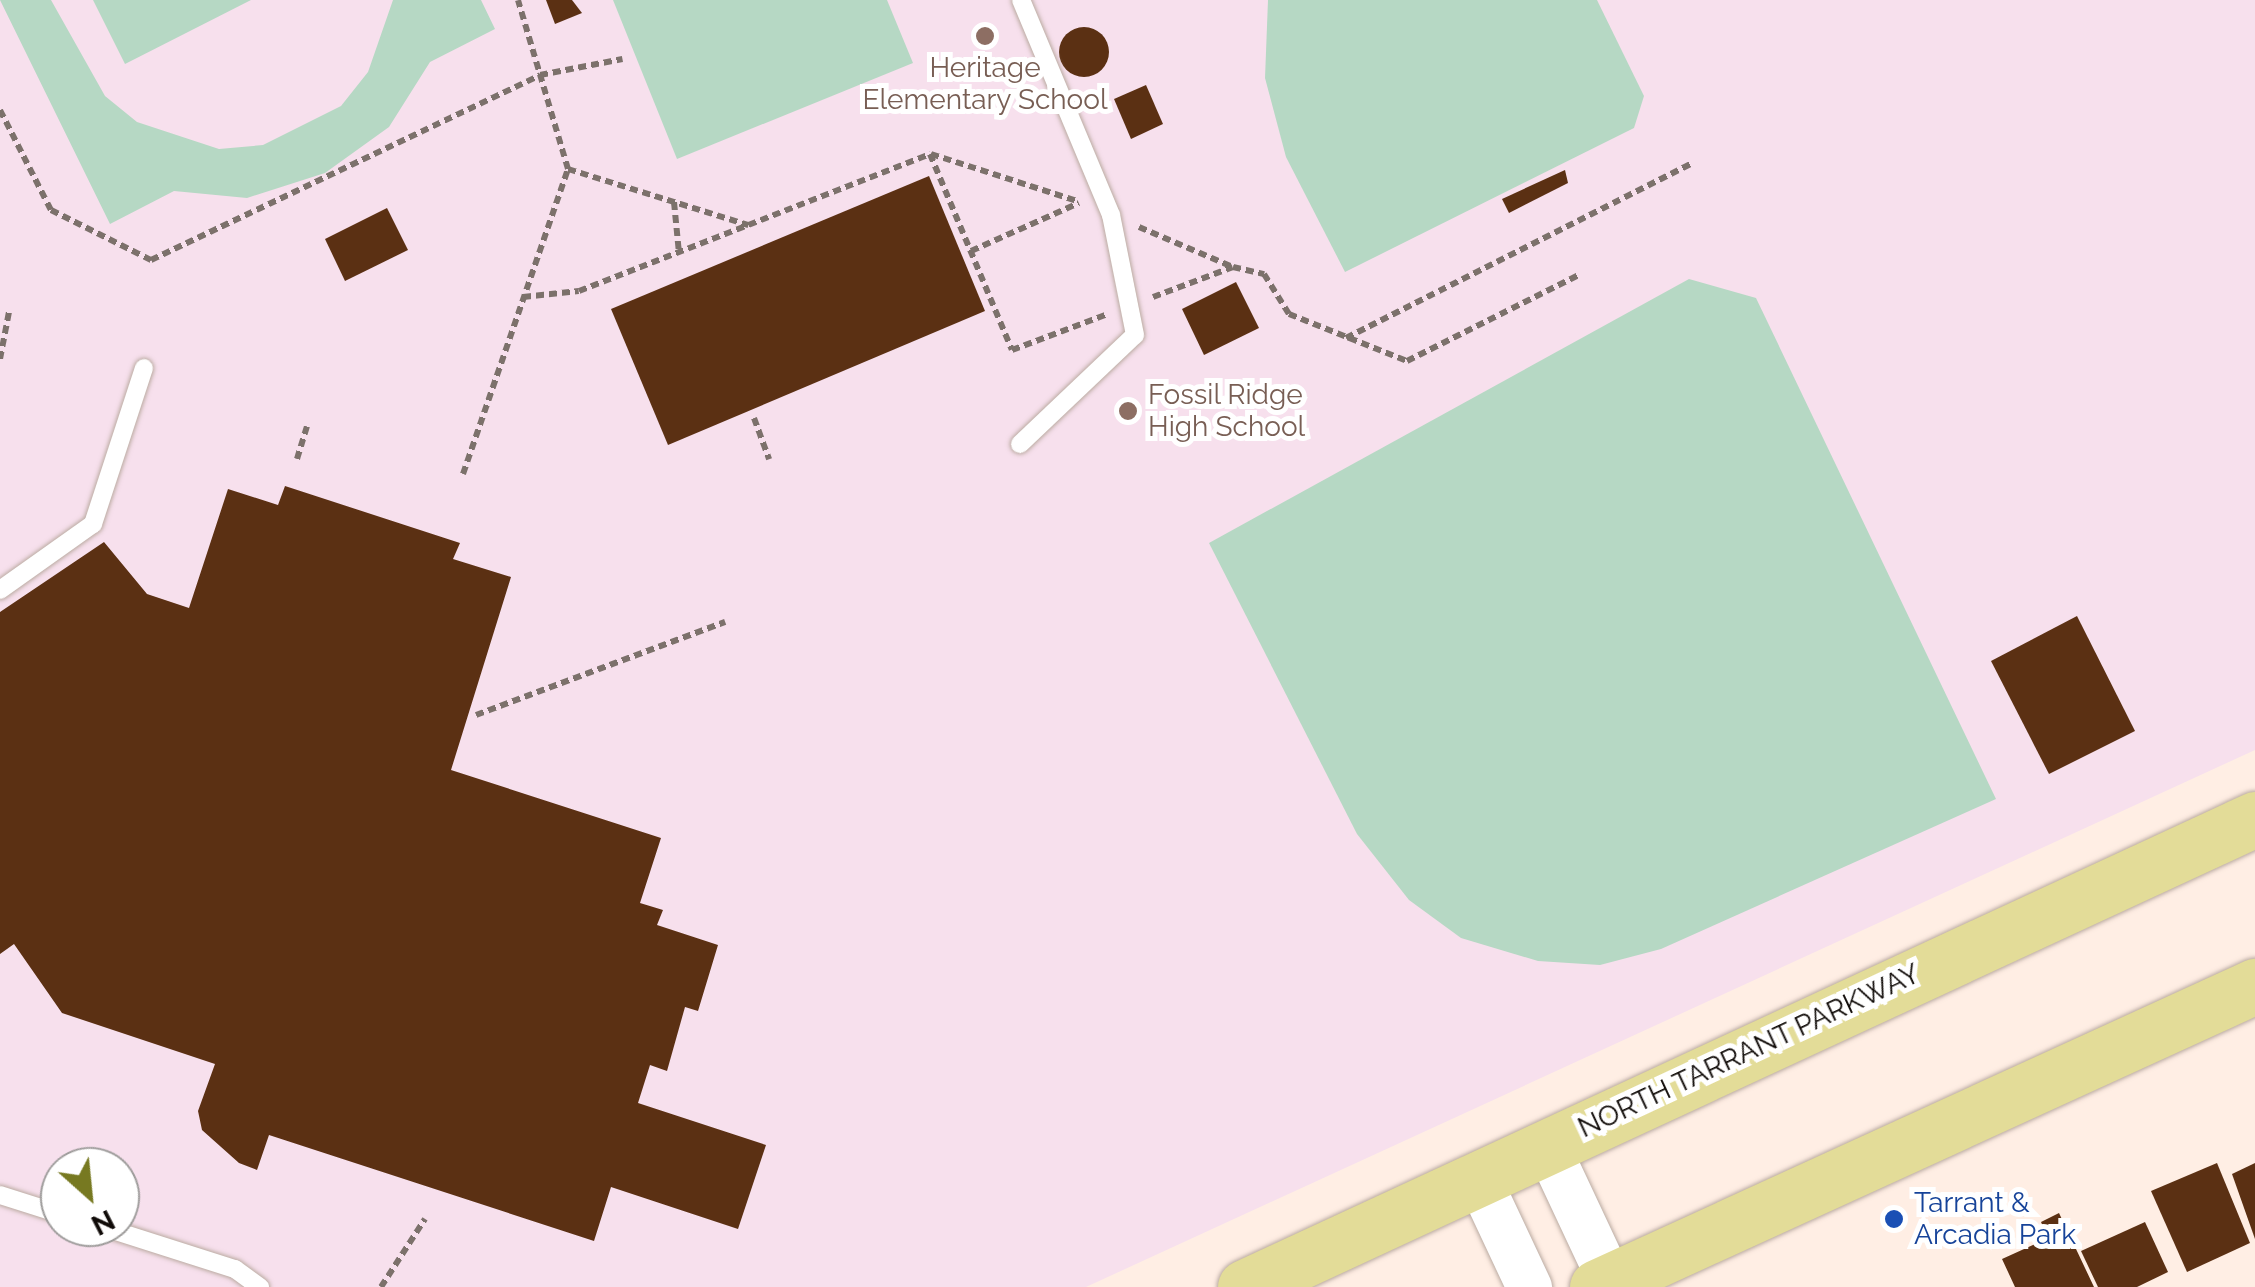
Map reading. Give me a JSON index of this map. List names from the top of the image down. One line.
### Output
{"streets":{"main road":["NORTH TARRANT PARKWAY"]},"places":["Heritage Elementary School","Fossil Ridge High School","Tarrant & Arcadia Park"],"north":"bottom right"}
